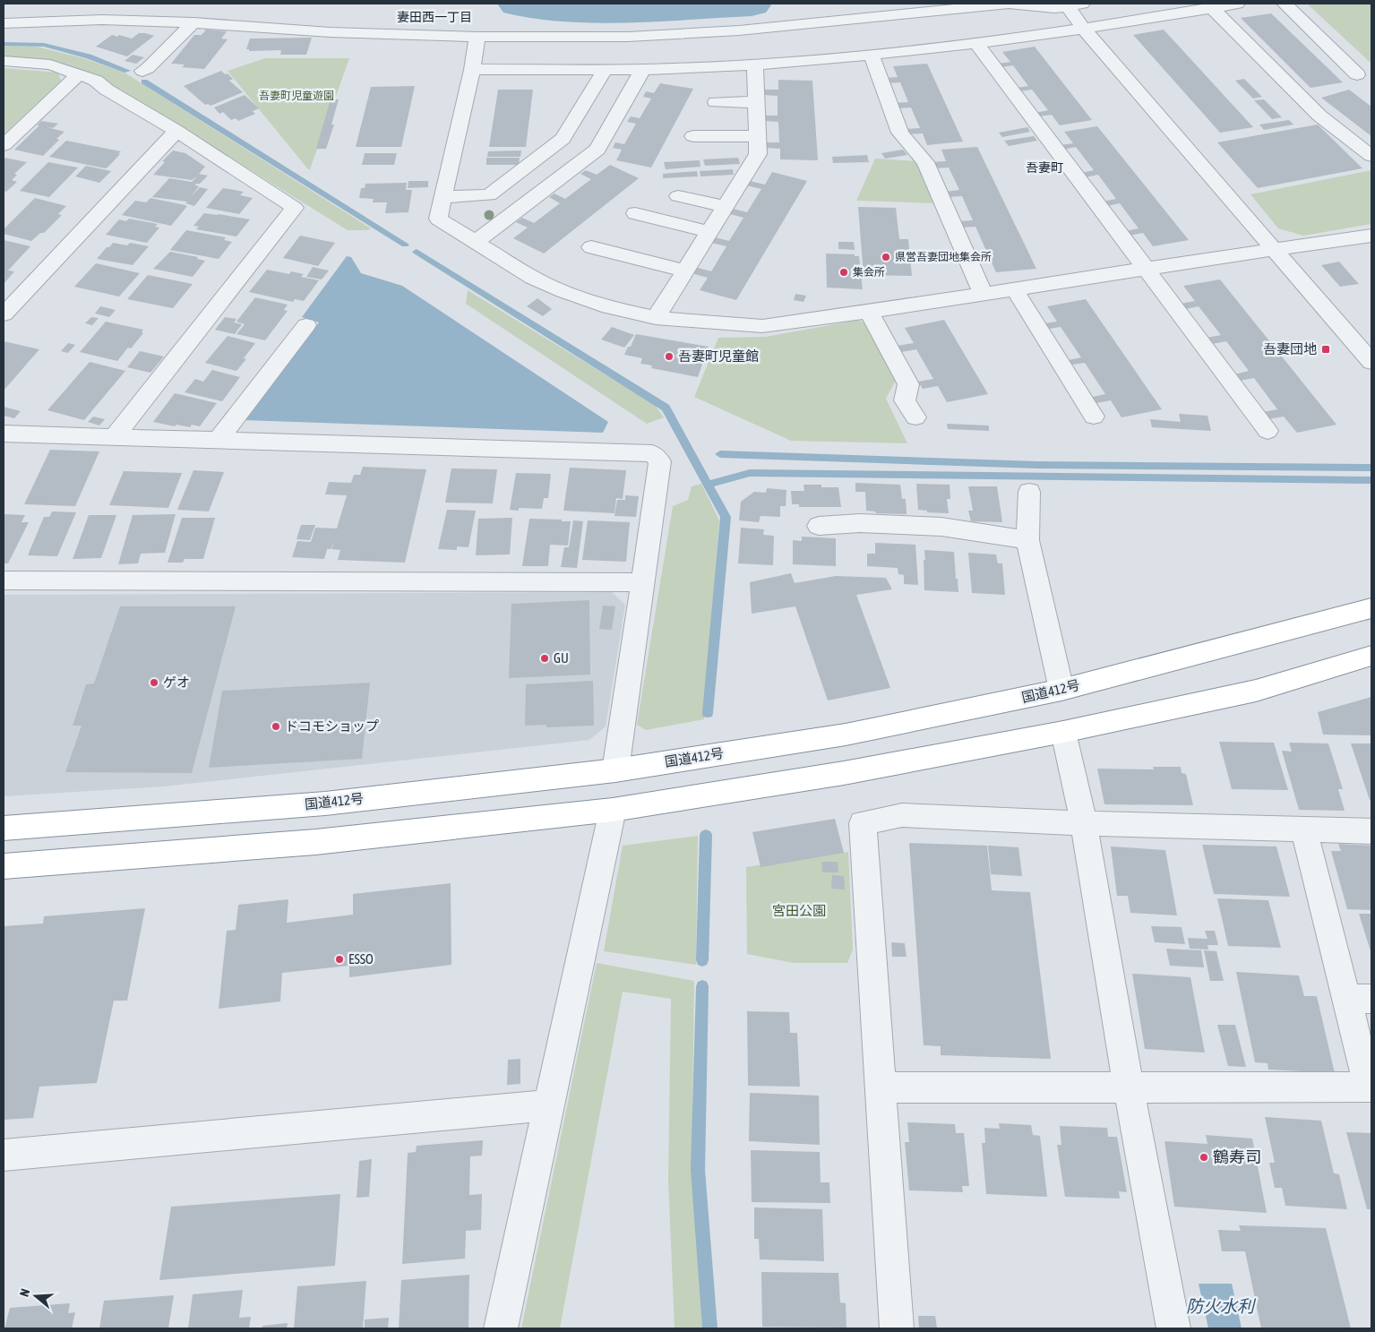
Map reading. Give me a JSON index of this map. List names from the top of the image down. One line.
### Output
{"streets":{"highway":["国道412号"]},"districts":["妻田西一丁目","吾妻町"],"water":["防火水利"],"parks":["吾妻町児童遊園","宮田公園"],"places":{"other":["県営吾妻団地集会所","集会所","吾妻町児童館","GU","ゲオ","ドコモショップ","ESSO","鶴寿司"],"transit":["吾妻団地"]},"north":"left"}
